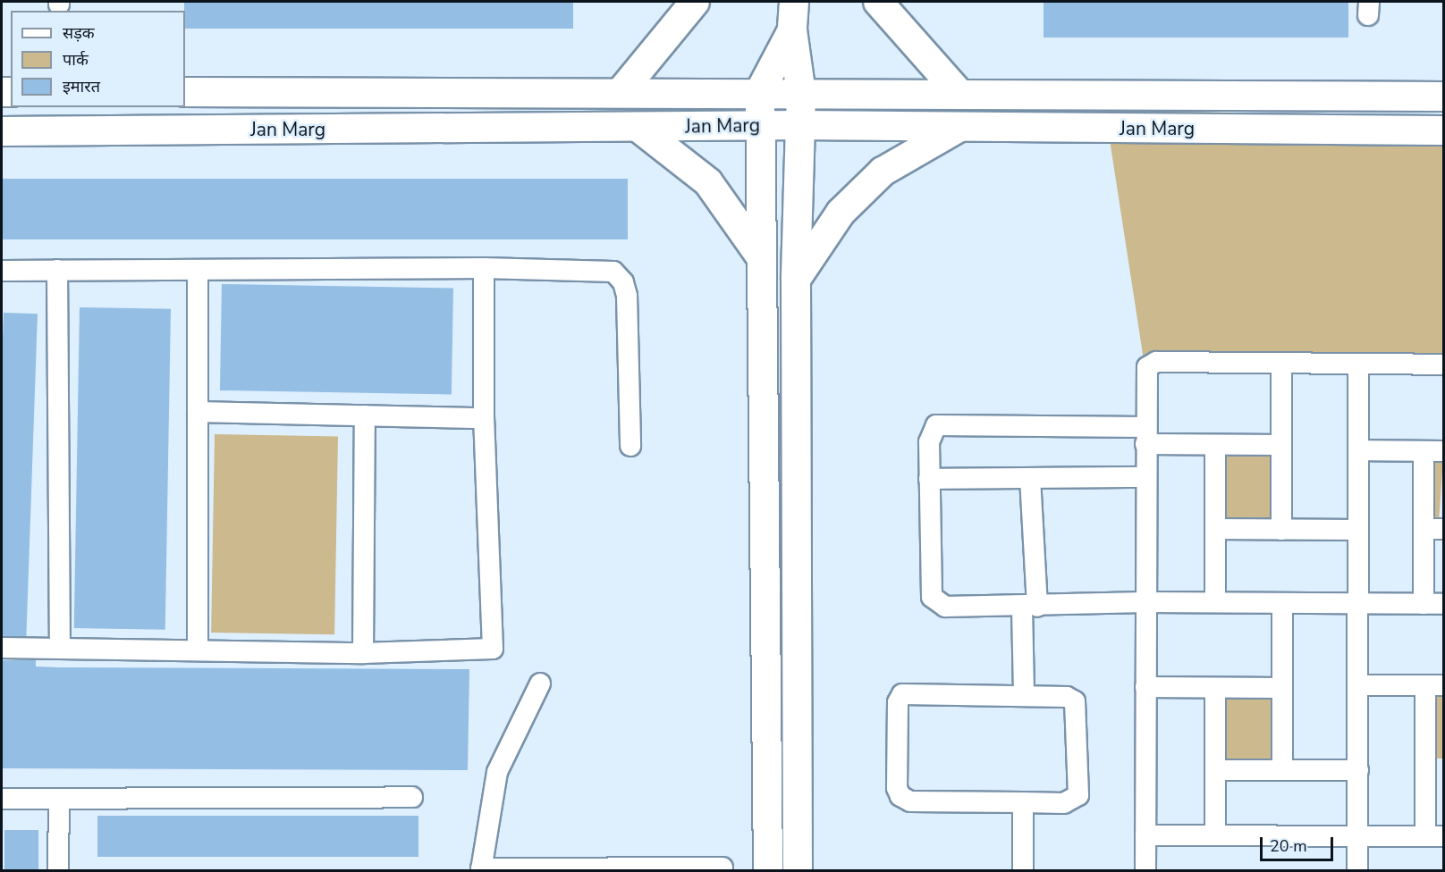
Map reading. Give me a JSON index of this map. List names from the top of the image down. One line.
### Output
{"streets":{"main road":["Jan Marg"]},"legend":["सड़क","पार्क","इमारत"],"scale_bar":"20 m"}
